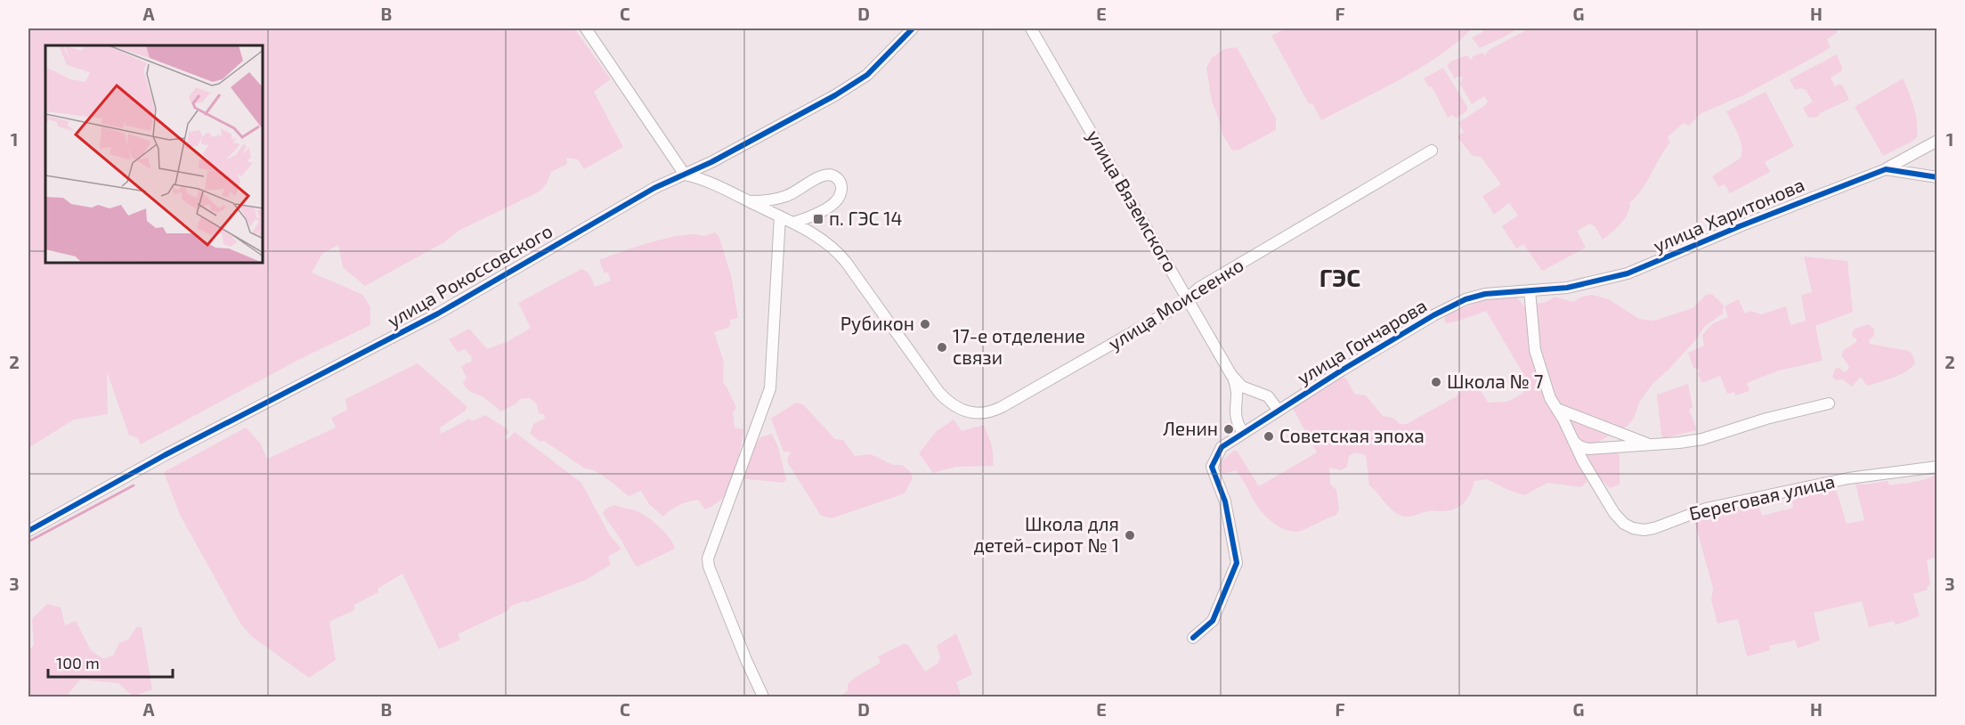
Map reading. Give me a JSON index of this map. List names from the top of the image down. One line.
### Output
{"streets":{"street":["улица Вяземского","улица Харитонова","улица Рокоссовского","улица Моисеенко","улица Гончарова","Береговая улица"]},"crossings":[["улица Вяземского","улица Моисеенко"],["улица Харитонова","улица Гончарова"],["улица Харитонова","Береговая улица"],["улица Рокоссовского","улица Моисеенко"],["улица Гончарова","Береговая улица"]],"districts":["ГЭС"],"places":{"transit":["п. ГЭС 14"],"other":["Рубикон","17-е отделение связи","Школа № 7","Ленин","Советская эпоха","Школа для детей-сирот № 1"]},"scale_bar":"100 m","grid":{"columns":["A","B","C","D","E","F","G","H"],"rows":["1","2","3"]}}
